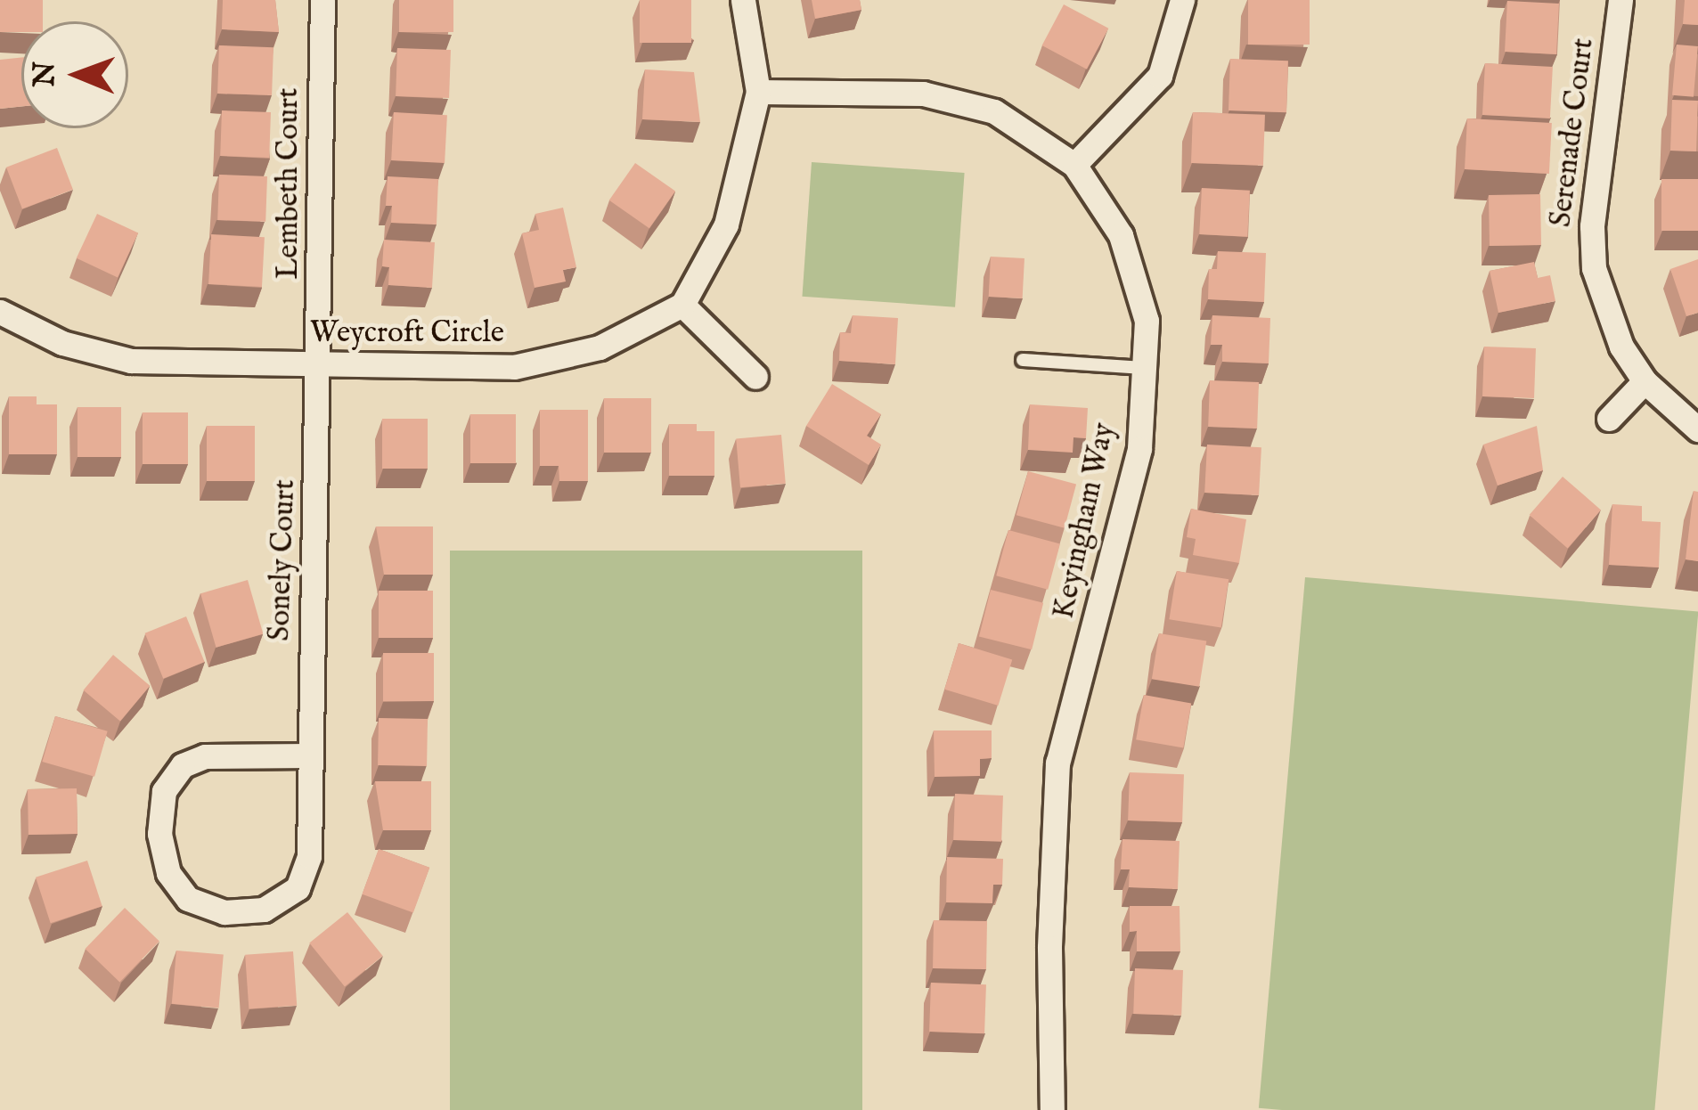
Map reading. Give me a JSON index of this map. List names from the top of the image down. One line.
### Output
{"streets":{"street":["Serenade Court","Lembeth Court","Weycroft Circle","Keyingham Way","Sonely Court"]},"crossings":[["Lembeth Court","Weycroft Circle"],["Lembeth Court","Sonely Court"],["Weycroft Circle","Sonely Court"]],"north":"left"}
